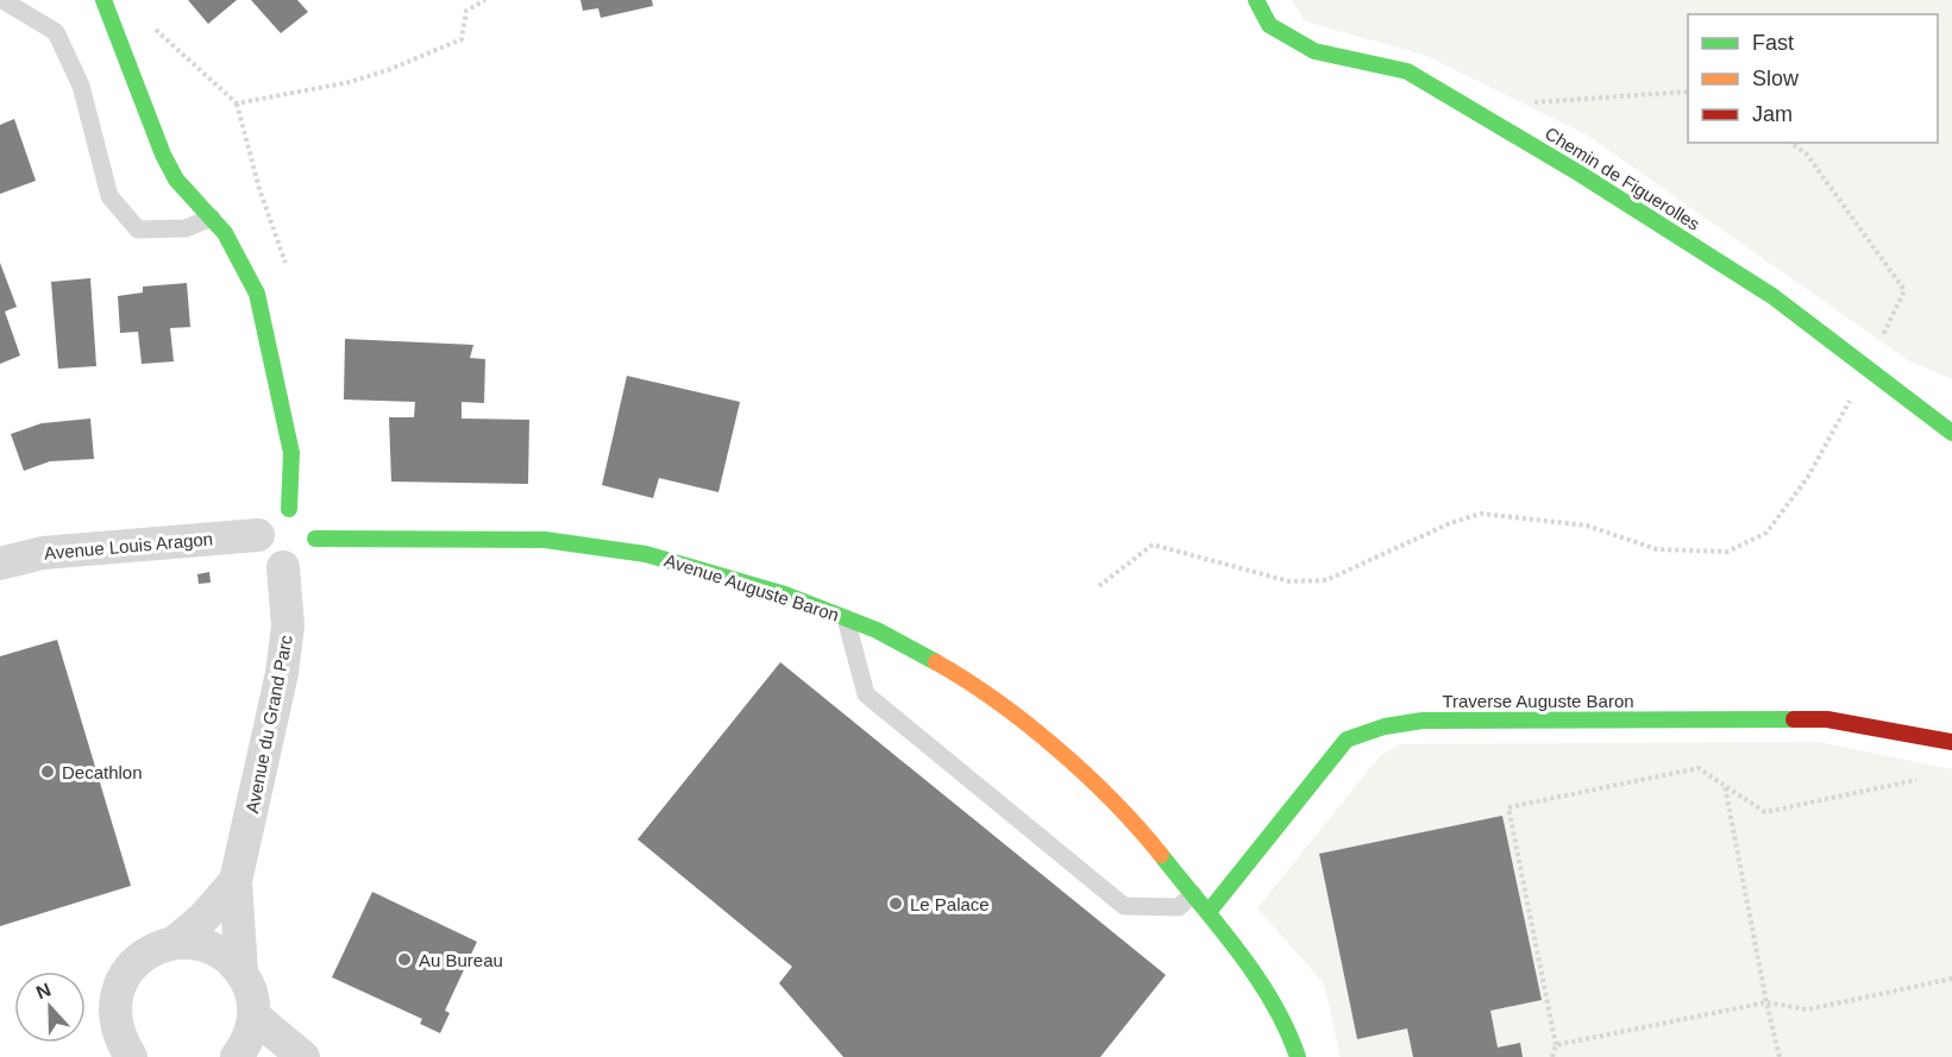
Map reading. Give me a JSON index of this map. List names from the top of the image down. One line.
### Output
{"streets":{"street":["Chemin de Figuerolles","Avenue Louis Aragon","Avenue Auguste Baron","Traverse Auguste Baron","Avenue du Grand Parc"]},"crossings":[["Avenue Louis Aragon","Avenue Auguste Baron"],["Avenue Louis Aragon","Avenue du Grand Parc"],["Avenue Auguste Baron","Traverse Auguste Baron"],["Avenue Auguste Baron","Avenue du Grand Parc"]],"places":["Decathlon","Le Palace","Au Bureau"],"legend":["Fast","Slow","Jam"],"north":"top"}
